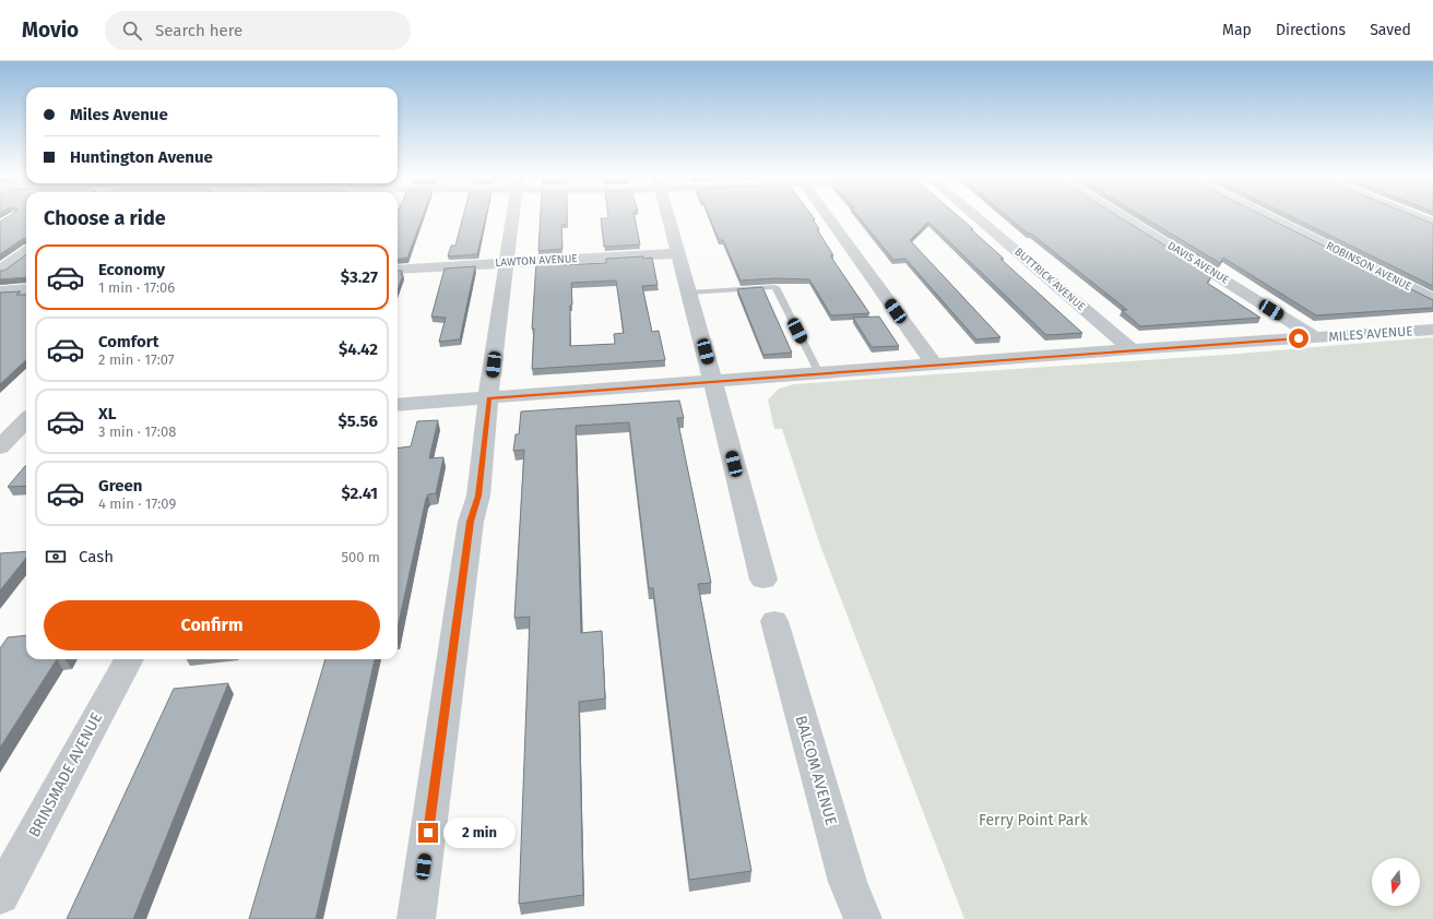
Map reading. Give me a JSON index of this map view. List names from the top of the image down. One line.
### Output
{"streets":{"street":["LAWTON AVENUE","DAVIS AVENUE","ROBINSON AVENUE","BUTTRICK AVENUE","MILES AVENUE","BALCOM AVENUE","BRINSMADE AVENUE"]},"crossings":[["DAVIS AVENUE","MILES AVENUE"],["BUTTRICK AVENUE","MILES AVENUE"]],"parks":["Ferry Point Park"],"north":"bottom","page":{"header":"Movio","search":"Search here","nav":["Map","Directions","Saved"],"banner":["Miles Avenue","Huntington Avenue"],"heading":"Choose a ride","list":[{"name":"Economy","note":"1 min · 17:06","value":"$3.27"},{"name":"Comfort","note":"2 min · 17:07","value":"$4.42"},{"name":"XL","note":"3 min · 17:08","value":"$5.56"},{"name":"Green","note":"4 min · 17:09","value":"$2.41"}],"pay":["Cash","500 m"],"buttons":"Confirm","bubble":"2 min"}}
